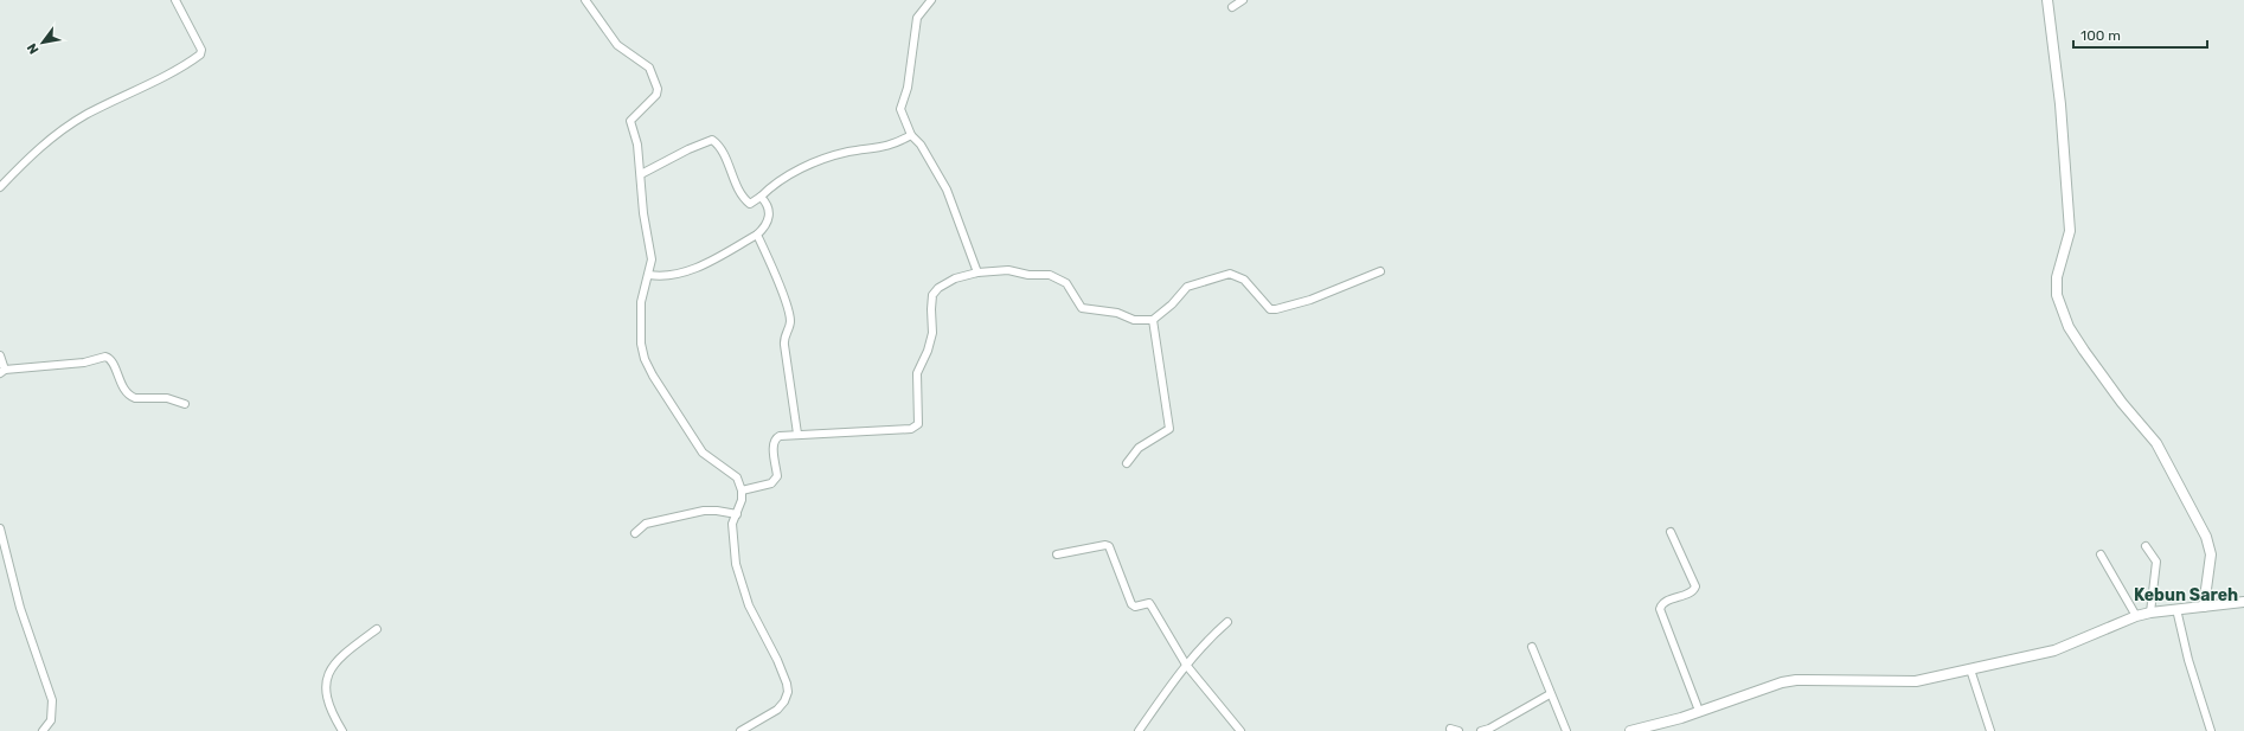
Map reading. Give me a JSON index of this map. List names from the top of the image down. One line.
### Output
{"districts":["Kebun Sareh"],"scale_bar":"100 m","north":"bottom left"}
